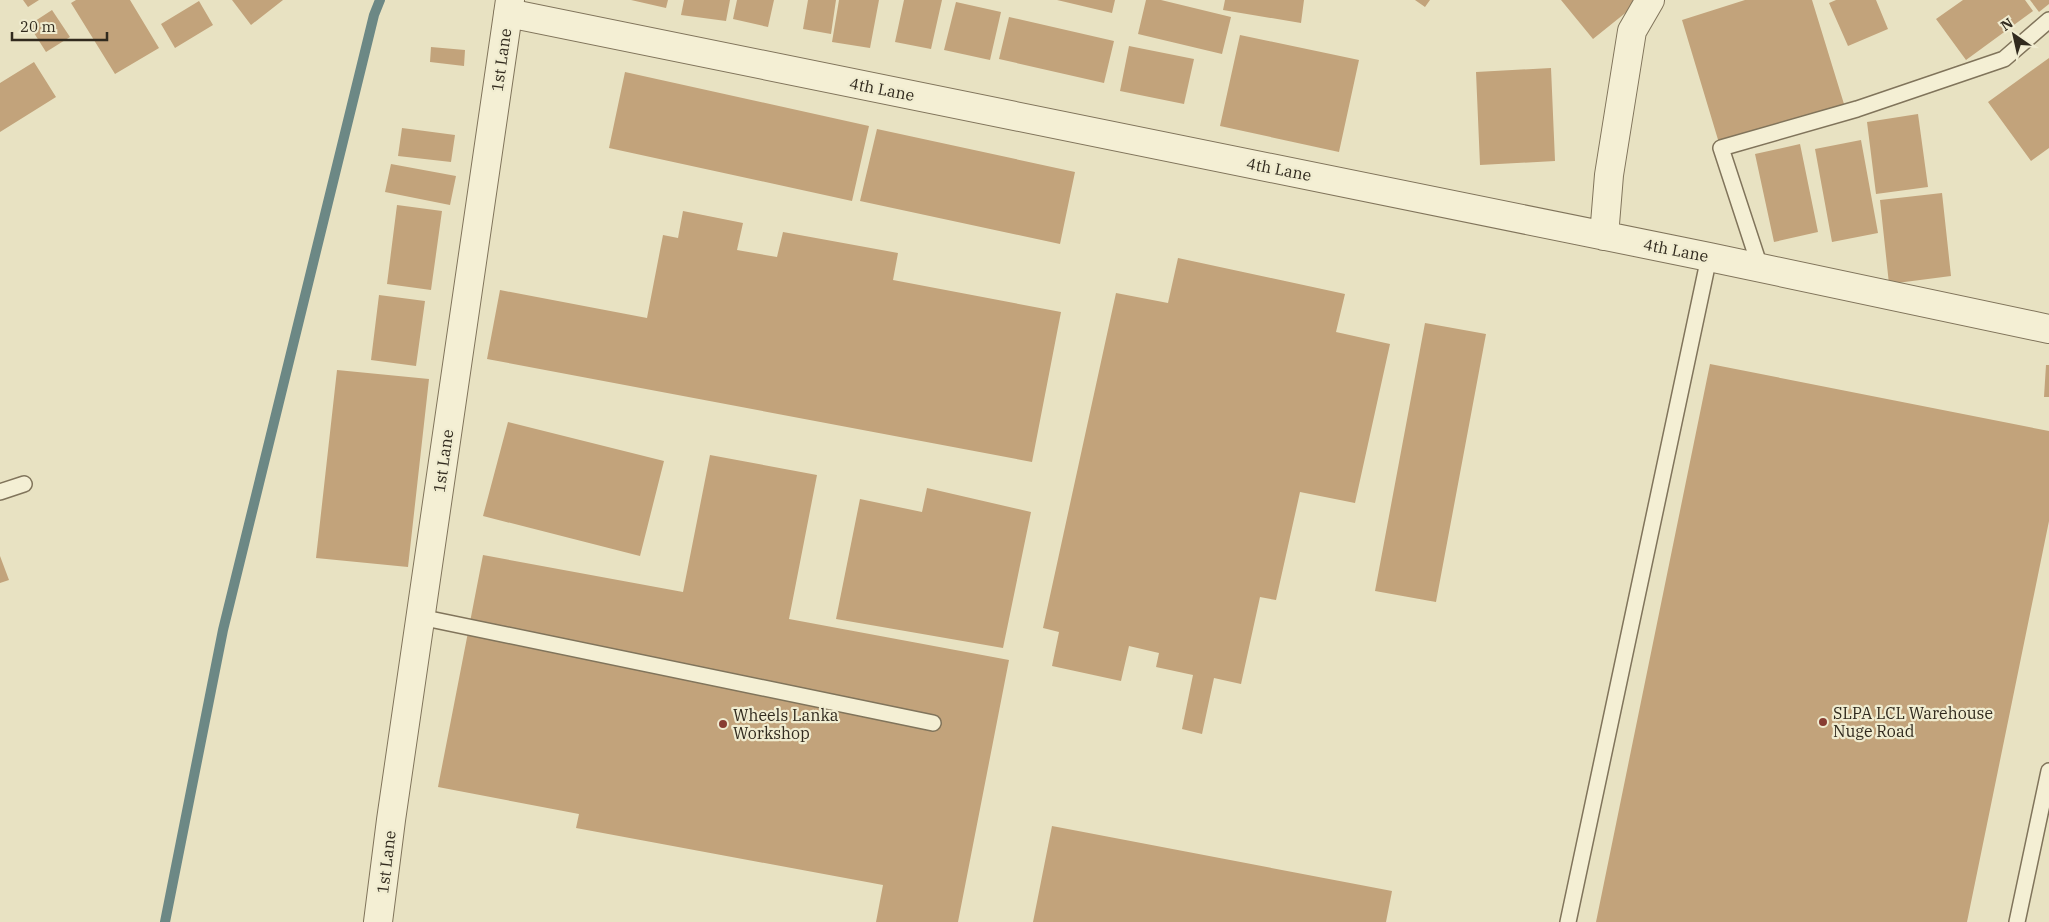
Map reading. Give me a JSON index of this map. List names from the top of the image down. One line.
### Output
{"streets":{"street":["1st Lane","4th Lane"]},"crossings":[["1st Lane","4th Lane"]],"places":["SLPA LCL Warehouse Nuge Road","Wheels Lanka Workshop"],"scale_bar":"20 m","north":"top left"}
